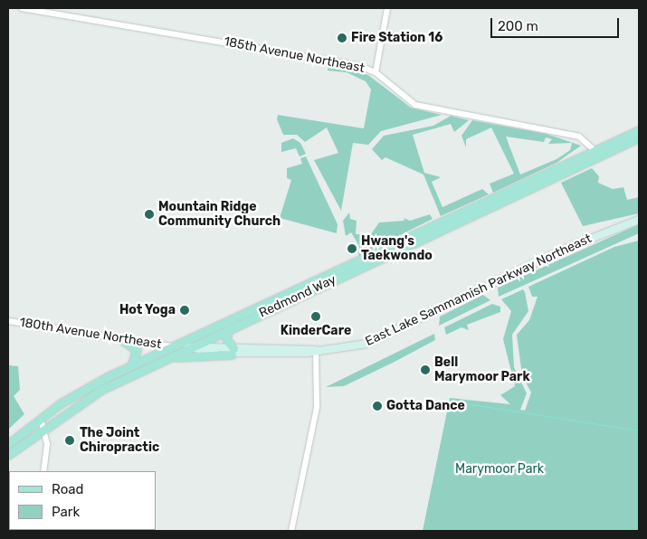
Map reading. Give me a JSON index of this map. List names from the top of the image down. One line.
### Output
{"streets":{"main road":["East Lake Sammamish Parkway Northeast","Redmond Way"],"street":["185th Avenue Northeast","180th Avenue Northeast"]},"crossings":[["185th Avenue Northeast","Redmond Way"],["East Lake Sammamish Parkway Northeast","Redmond Way"],["East Lake Sammamish Parkway Northeast","180th Avenue Northeast"],["Redmond Way","180th Avenue Northeast"]],"parks":["Marymoor Park"],"places":["Fire Station 16","Mountain Ridge Community Church","Hwang's Taekwondo","Hot Yoga","KinderCare","Bell Marymoor Park","Gotta Dance","The Joint Chiropractic"],"legend":["Road","Park"],"scale_bar":"200 m"}
